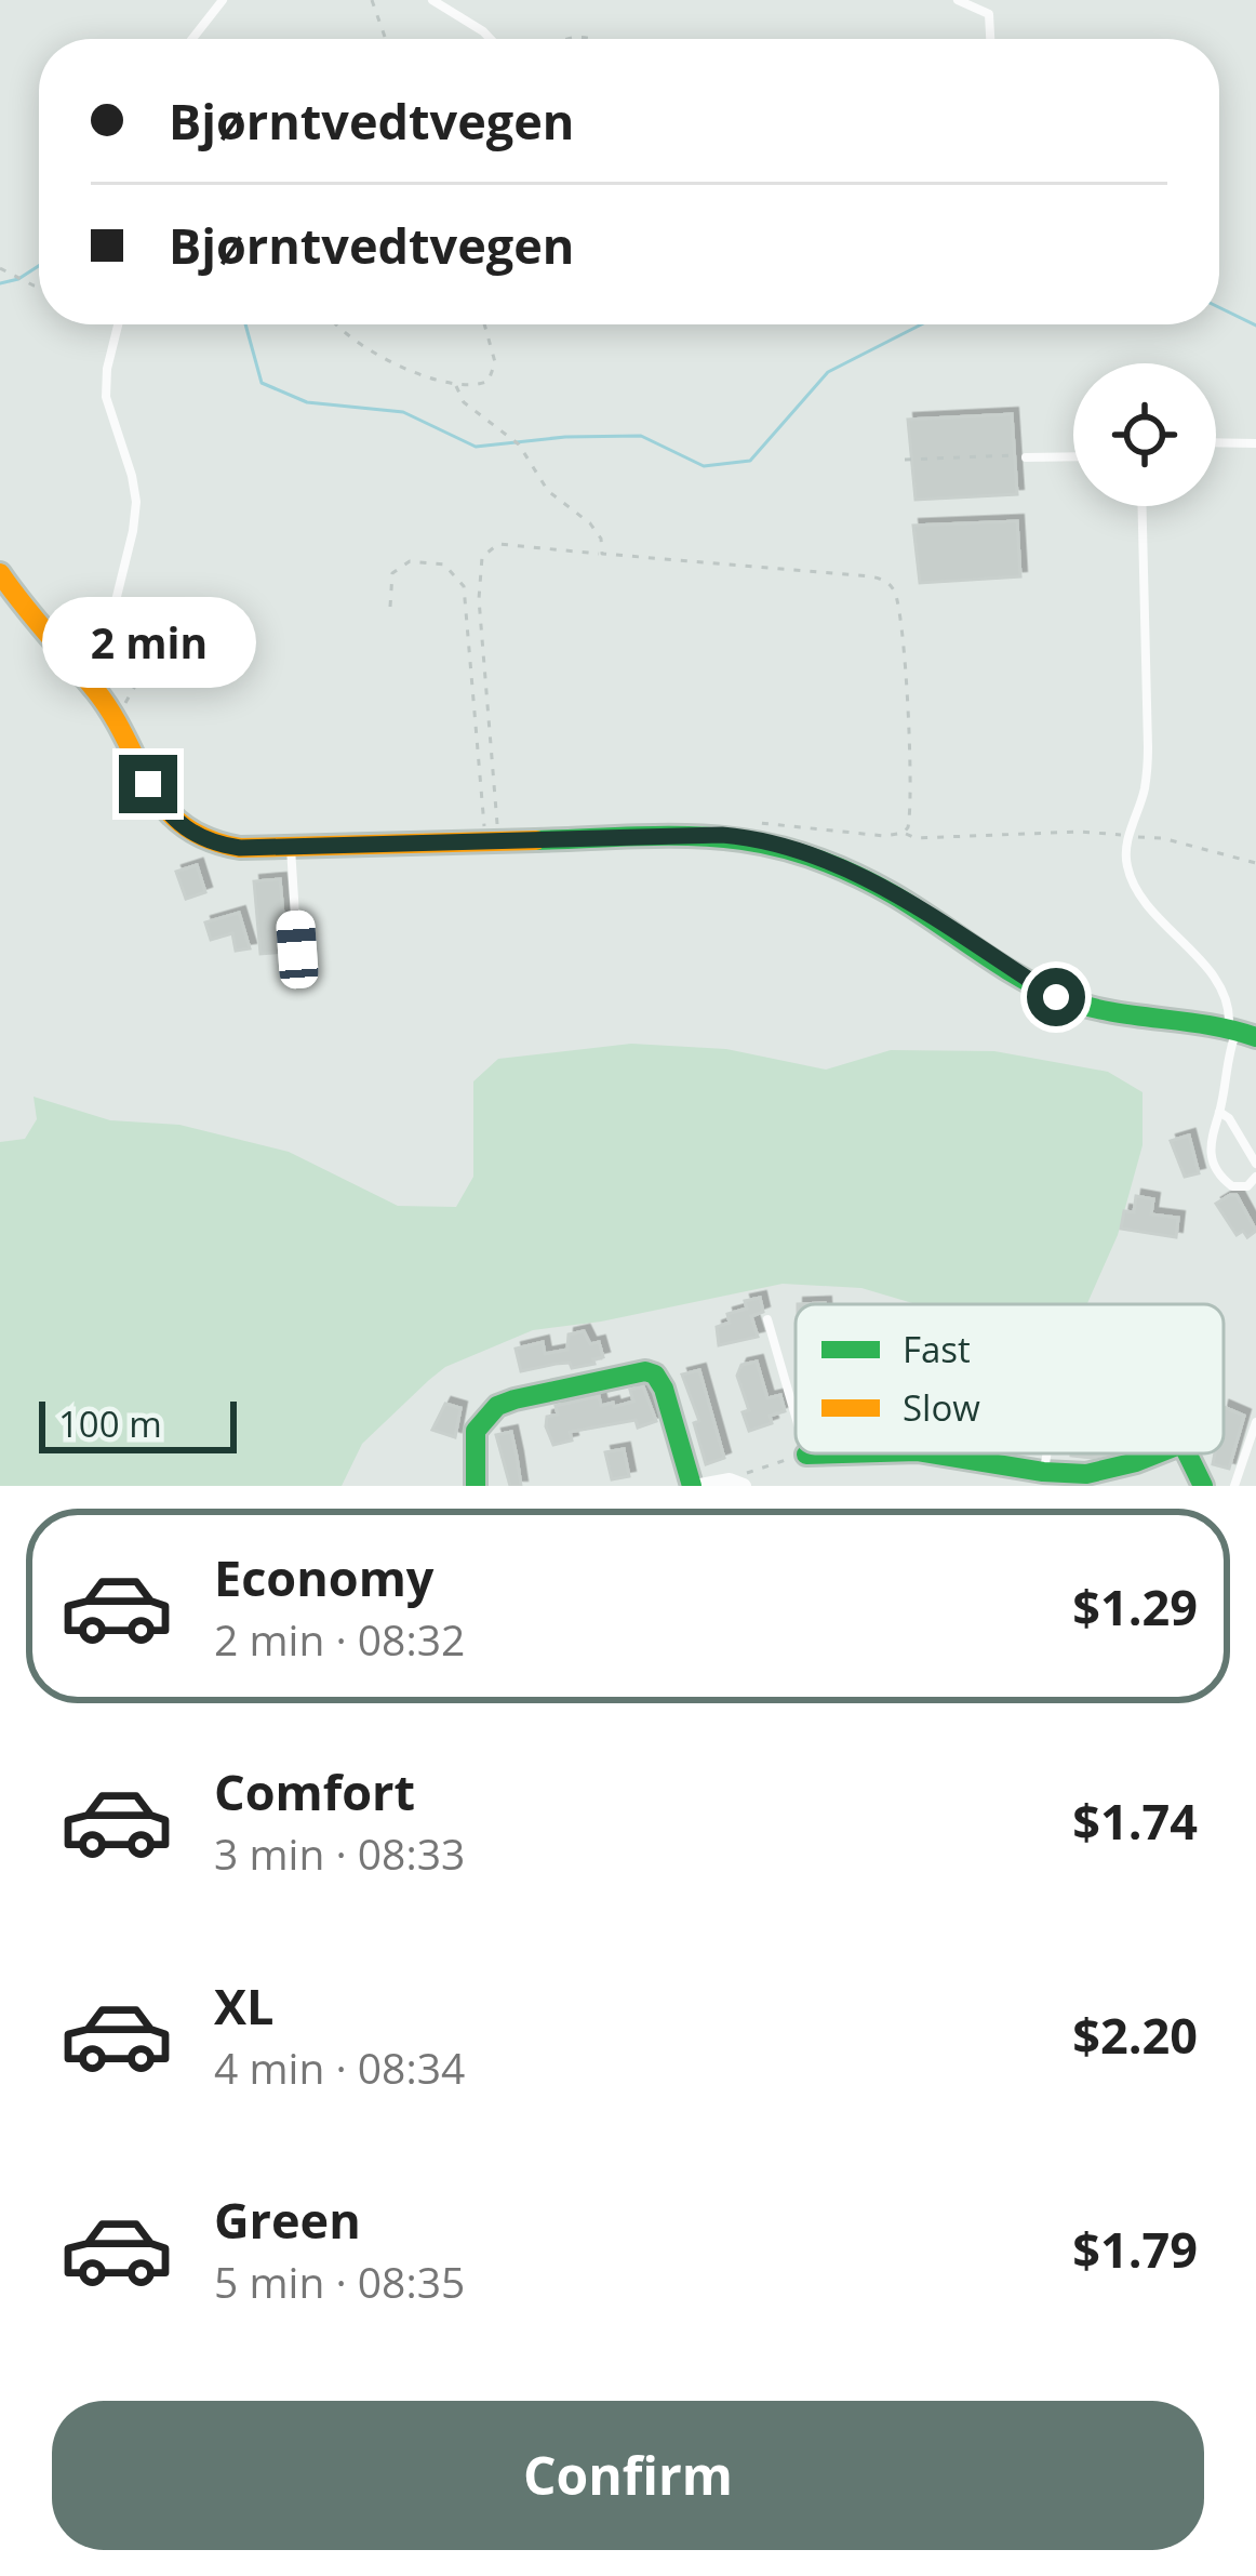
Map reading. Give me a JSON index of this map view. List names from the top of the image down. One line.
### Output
{"legend":["Fast","Slow"],"scale_bar":"100 m","page":{"banner":["Bjørntvedtvegen","Bjørntvedtvegen"],"bubble":"2 min","scale":"100 m","list":[{"name":"Economy","note":"2 min · 08:32","value":"$1.29"},{"name":"Comfort","note":"3 min · 08:33","value":"$1.74"},{"name":"XL","note":"4 min · 08:34","value":"$2.20"},{"name":"Green","note":"5 min · 08:35","value":"$1.79"}],"buttons":"Confirm"}}
